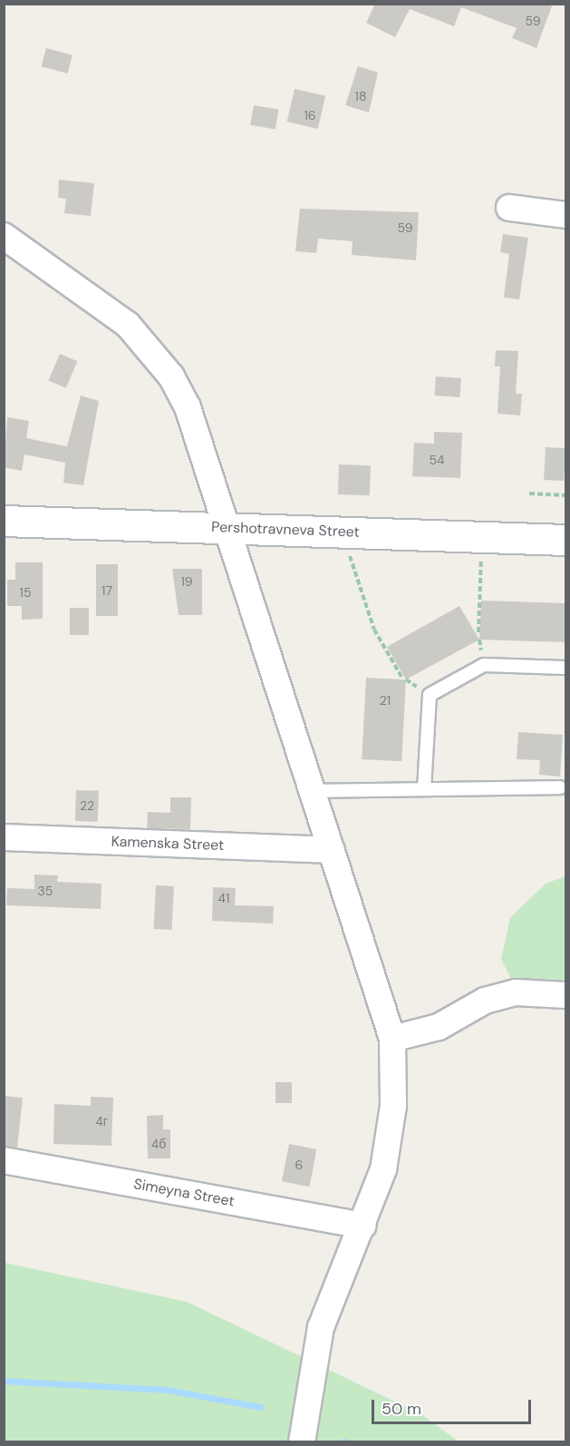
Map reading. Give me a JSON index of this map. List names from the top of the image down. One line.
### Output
{"streets":{"street":["Pershotravneva Street","Kamenska Street","Simeyna Street"]},"house_numbers":["59","18","16","59","54","19","17","15","21","22","35","41","4г","4б","6"],"scale_bar":"50 m"}
